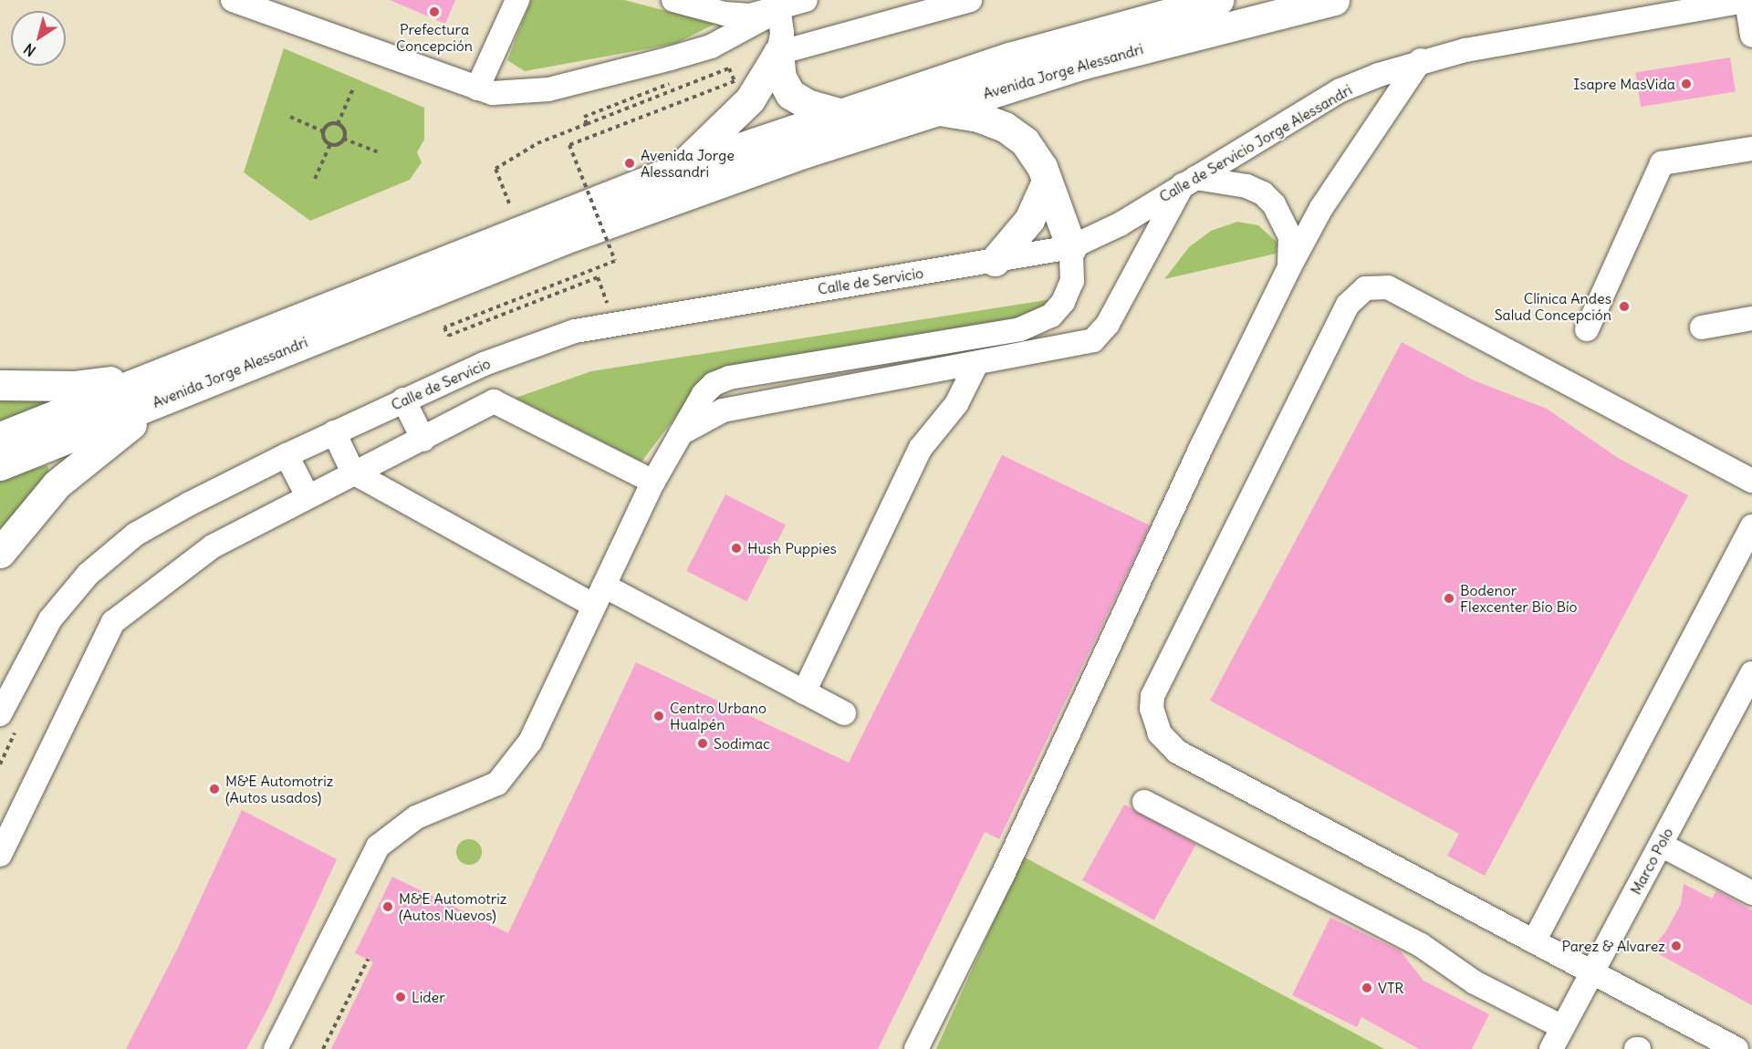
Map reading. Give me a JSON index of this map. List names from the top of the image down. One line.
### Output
{"streets":{"highway":["Avenida Jorge Alessandri"],"street":["Calle de Servicio Jorge Alessandri","Calle de Servicio","Marco Polo"]},"crossings":[["Calle de Servicio Jorge Alessandri","Calle de Servicio"]],"places":["Prefectura Concepción","Isapre MasVida","Avenida Jorge Alessandri","Clínica Andes Salud Concepción","Hush Puppies","Bodenor Flexcenter Bío Bío","Centro Urbano Hualpén","Sodimac","M&E Automotriz (Autos usados)","M&E Automotriz (Autos Nuevos)","Parez & Alvarez","VTR","Lider"],"north":"bottom left"}
